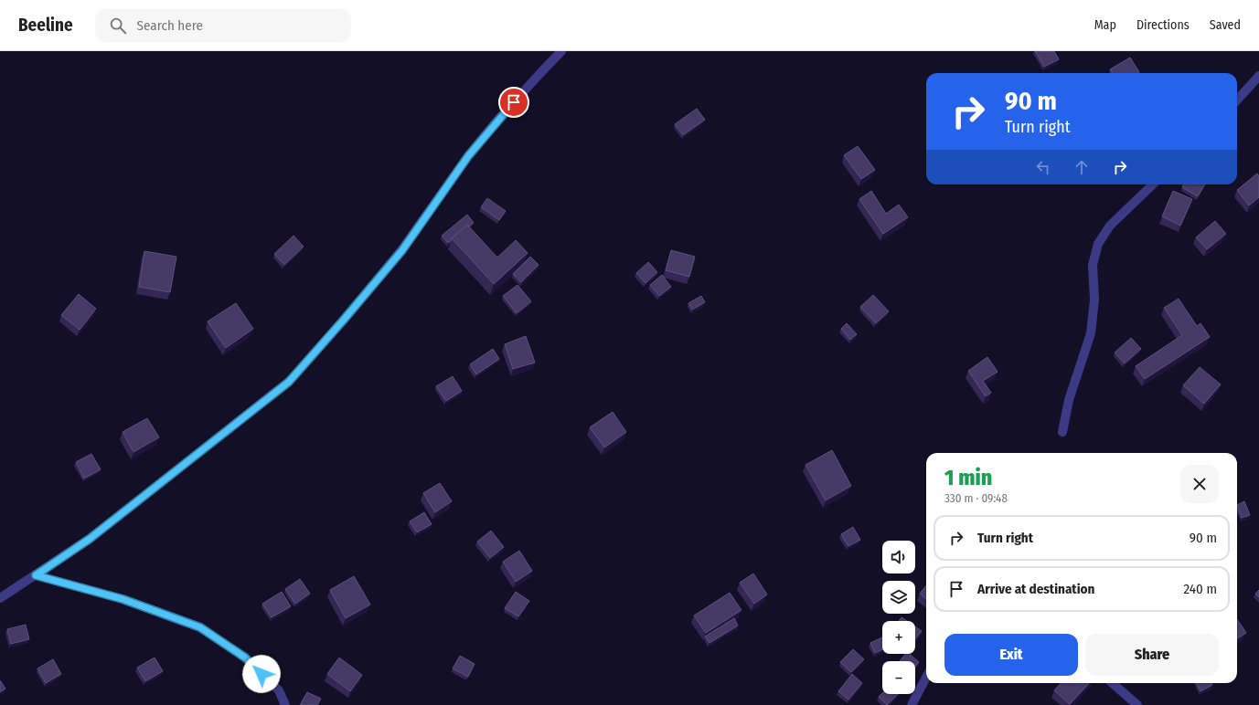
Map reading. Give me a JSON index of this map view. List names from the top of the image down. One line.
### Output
{"page":{"header":"Beeline","search":"Search here","nav":["Map","Directions","Saved"],"turn":["90 m","Turn right"],"heading":["1 min","330 m · 09:48"],"list":[{"name":"Turn right","value":"90 m"},{"name":"Arrive at destination","value":"240 m"}],"map_buttons":["+","−"],"buttons":["Exit","Share"]}}
